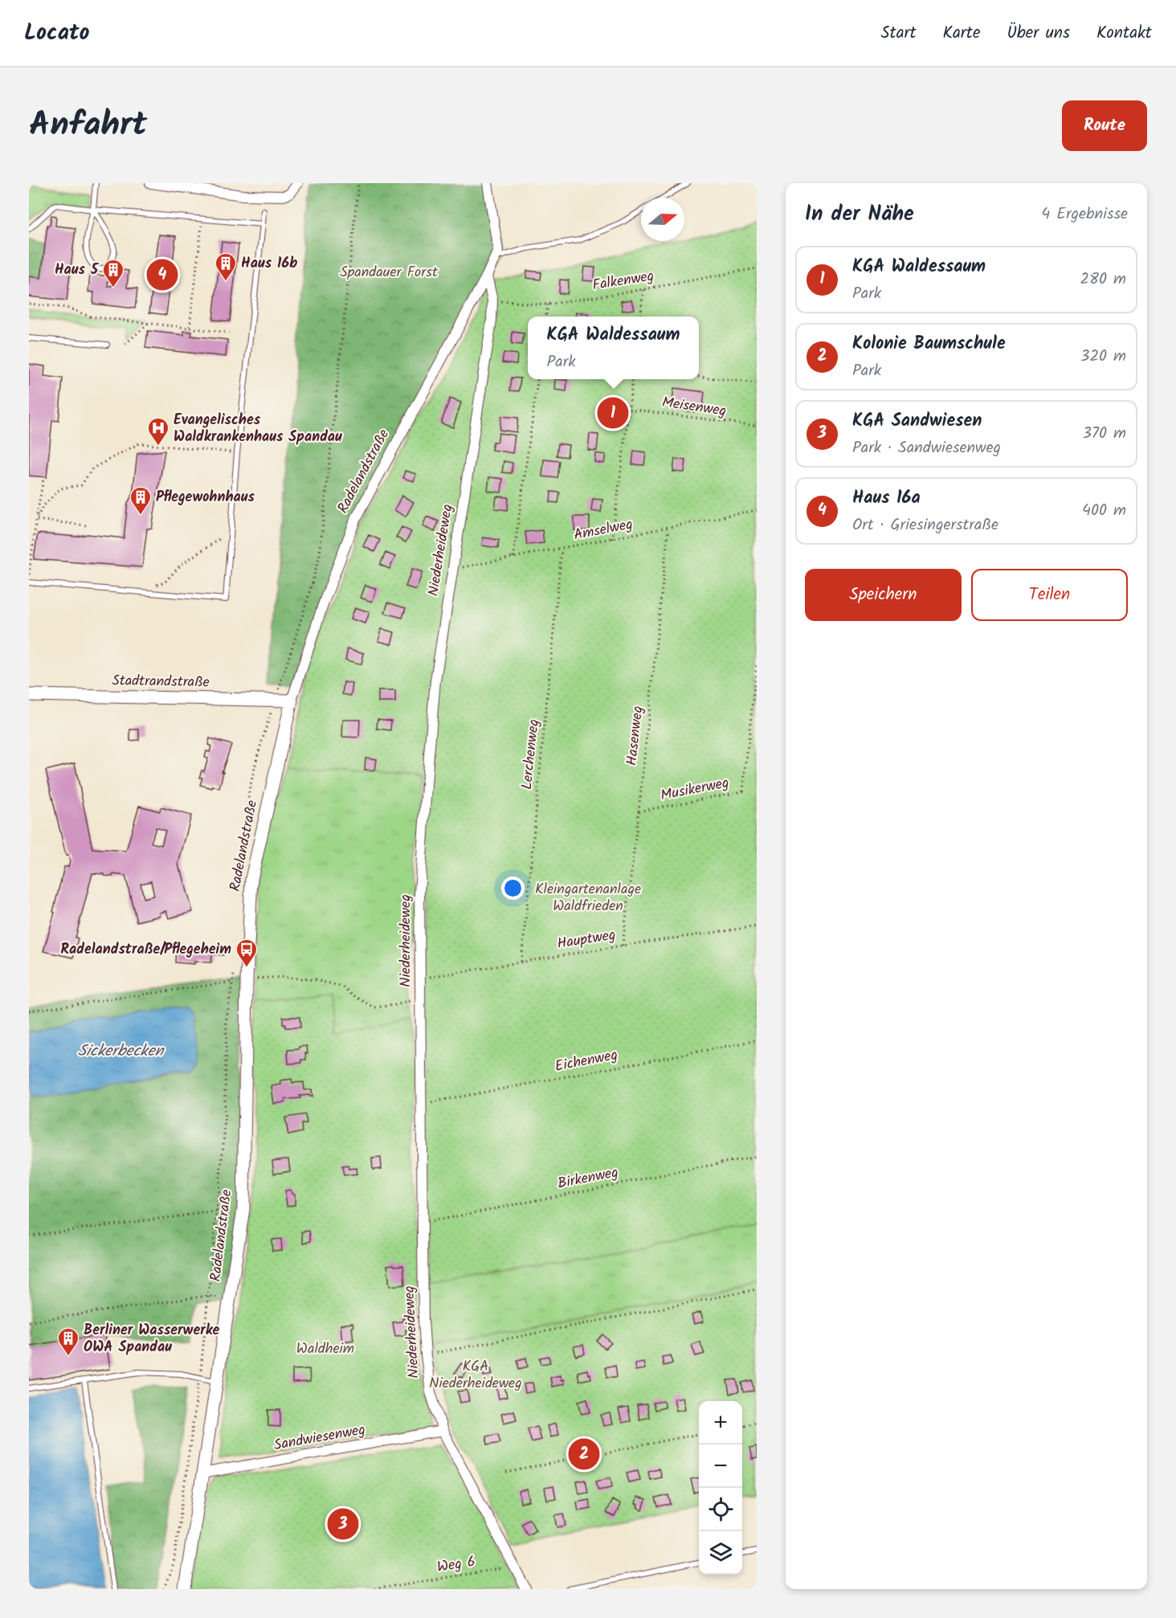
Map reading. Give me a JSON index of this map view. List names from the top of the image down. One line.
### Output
{"streets":{"street":["Radelandstraße","Niederheideweg","Stadtrandstraße","Sandwiesenweg"],"path":["Falkenweg","Meisenweg","Amselweg","Hasenweg","Lerchenweg","Musikerweg","Hauptweg","Eichenweg","Birkenweg","Weg 6"]},"crossings":[["Falkenweg","Niederheideweg"],["Radelandstraße","Niederheideweg"],["Radelandstraße","Stadtrandstraße"],["Radelandstraße","Sandwiesenweg"],["Amselweg","Niederheideweg"],["Amselweg","Hasenweg"],["Amselweg","Lerchenweg"],["Niederheideweg","Hauptweg"],["Niederheideweg","Eichenweg"],["Niederheideweg","Birkenweg"],["Niederheideweg","Sandwiesenweg"],["Niederheideweg","Weg 6"],["Hasenweg","Musikerweg"],["Hasenweg","Hauptweg"],["Lerchenweg","Hauptweg"]],"water":["Sickerbecken"],"parks":["Spandauer Forst","Kleingartenanlage Waldfrieden","Waldheim","KGA Niederheideweg"],"places":{"building":["Haus 16b","Haus 5","Pflegewohnhaus","Berliner Wasserwerke OWA Spandau"],"hospital":["Evangelisches Waldkrankenhaus Spandau"],"bus stop":["Radelandstraße/Pflegeheim"]},"north":"right","page":{"header":"Locato","nav":["Start","Karte","Über uns","Kontakt"],"title":"Anfahrt","buttons":["Route",["Speichern","Teilen"]],"heading":["In der Nähe","4 Ergebnisse"],"list":[{"mark":"1","name":"KGA Waldessaum","note":"Park","value":"280 m"},{"mark":"2","name":"Kolonie Baumschule","note":"Park","value":"320 m"},{"mark":"3","name":"KGA Sandwiesen","note":"Park · Sandwiesenweg","value":"370 m"},{"mark":"4","name":"Haus 16a","note":"Ort · Griesingerstraße","value":"400 m"}],"pins":["4","1","2","3"],"popup":["KGA Waldessaum","Park"],"map_buttons":["+","−"]}}
